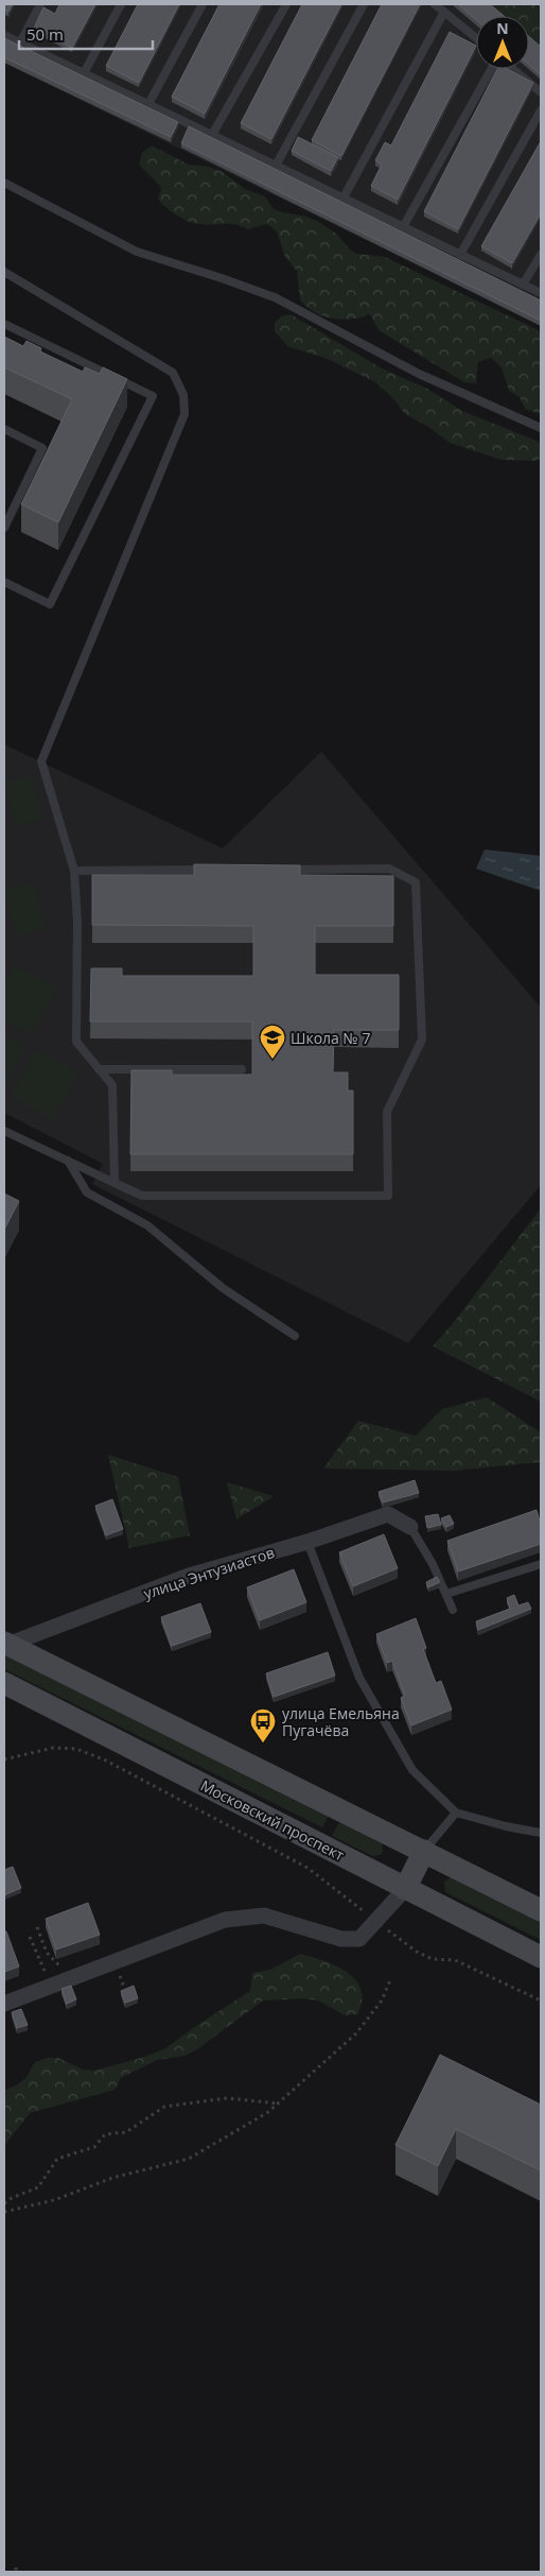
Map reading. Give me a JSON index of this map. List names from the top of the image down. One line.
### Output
{"streets":{"main road":["Московский проспект"],"street":["улица Энтузиастов"]},"places":{"school or university":["Школа № 7"],"bus stop":["улица Емельяна Пугачёва"]},"scale_bar":"50 m","north":"top"}
